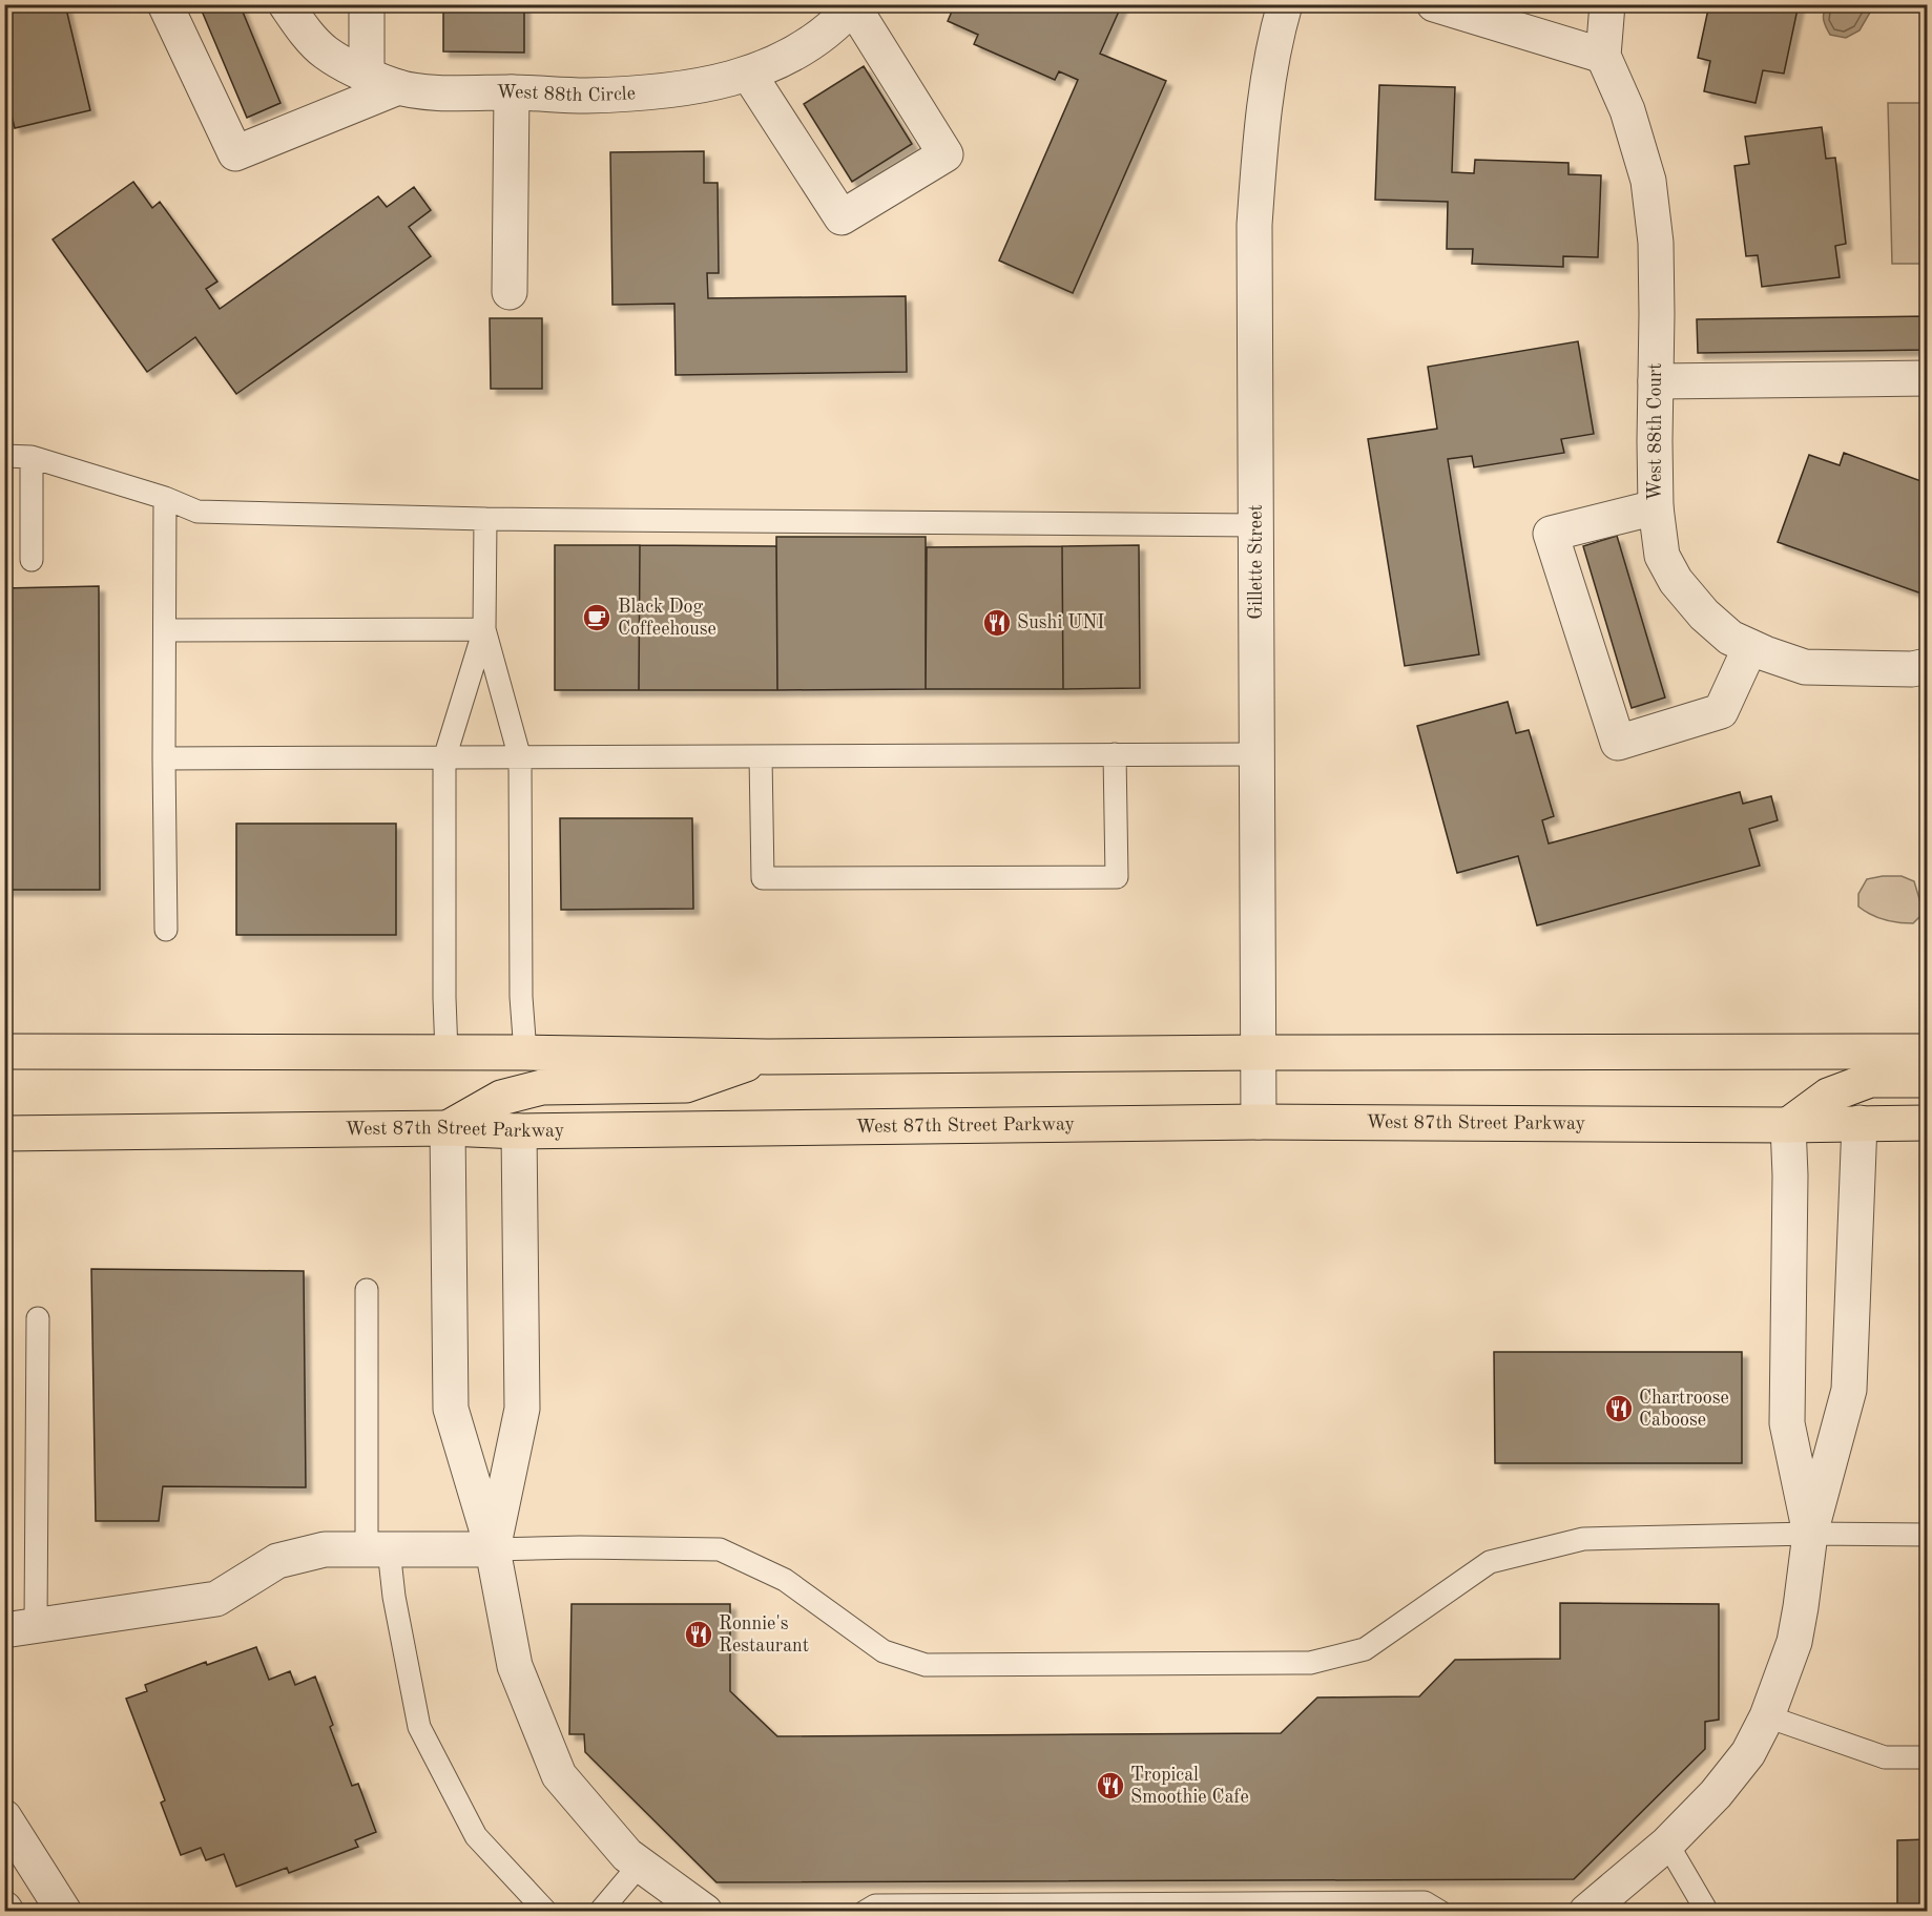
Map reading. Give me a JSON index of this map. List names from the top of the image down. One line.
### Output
{"streets":{"main road":["West 87th Street Parkway"],"street":["West 88th Circle","West 88th Court","Gillette Street"]},"crossings":[["Gillette Street","West 87th Street Parkway"]],"places":{"cafe":["Black Dog Coffeehouse"],"restaurant":["Sushi UNI","Chartroose Caboose","Ronnie's Restaurant","Tropical Smoothie Cafe"]}}
